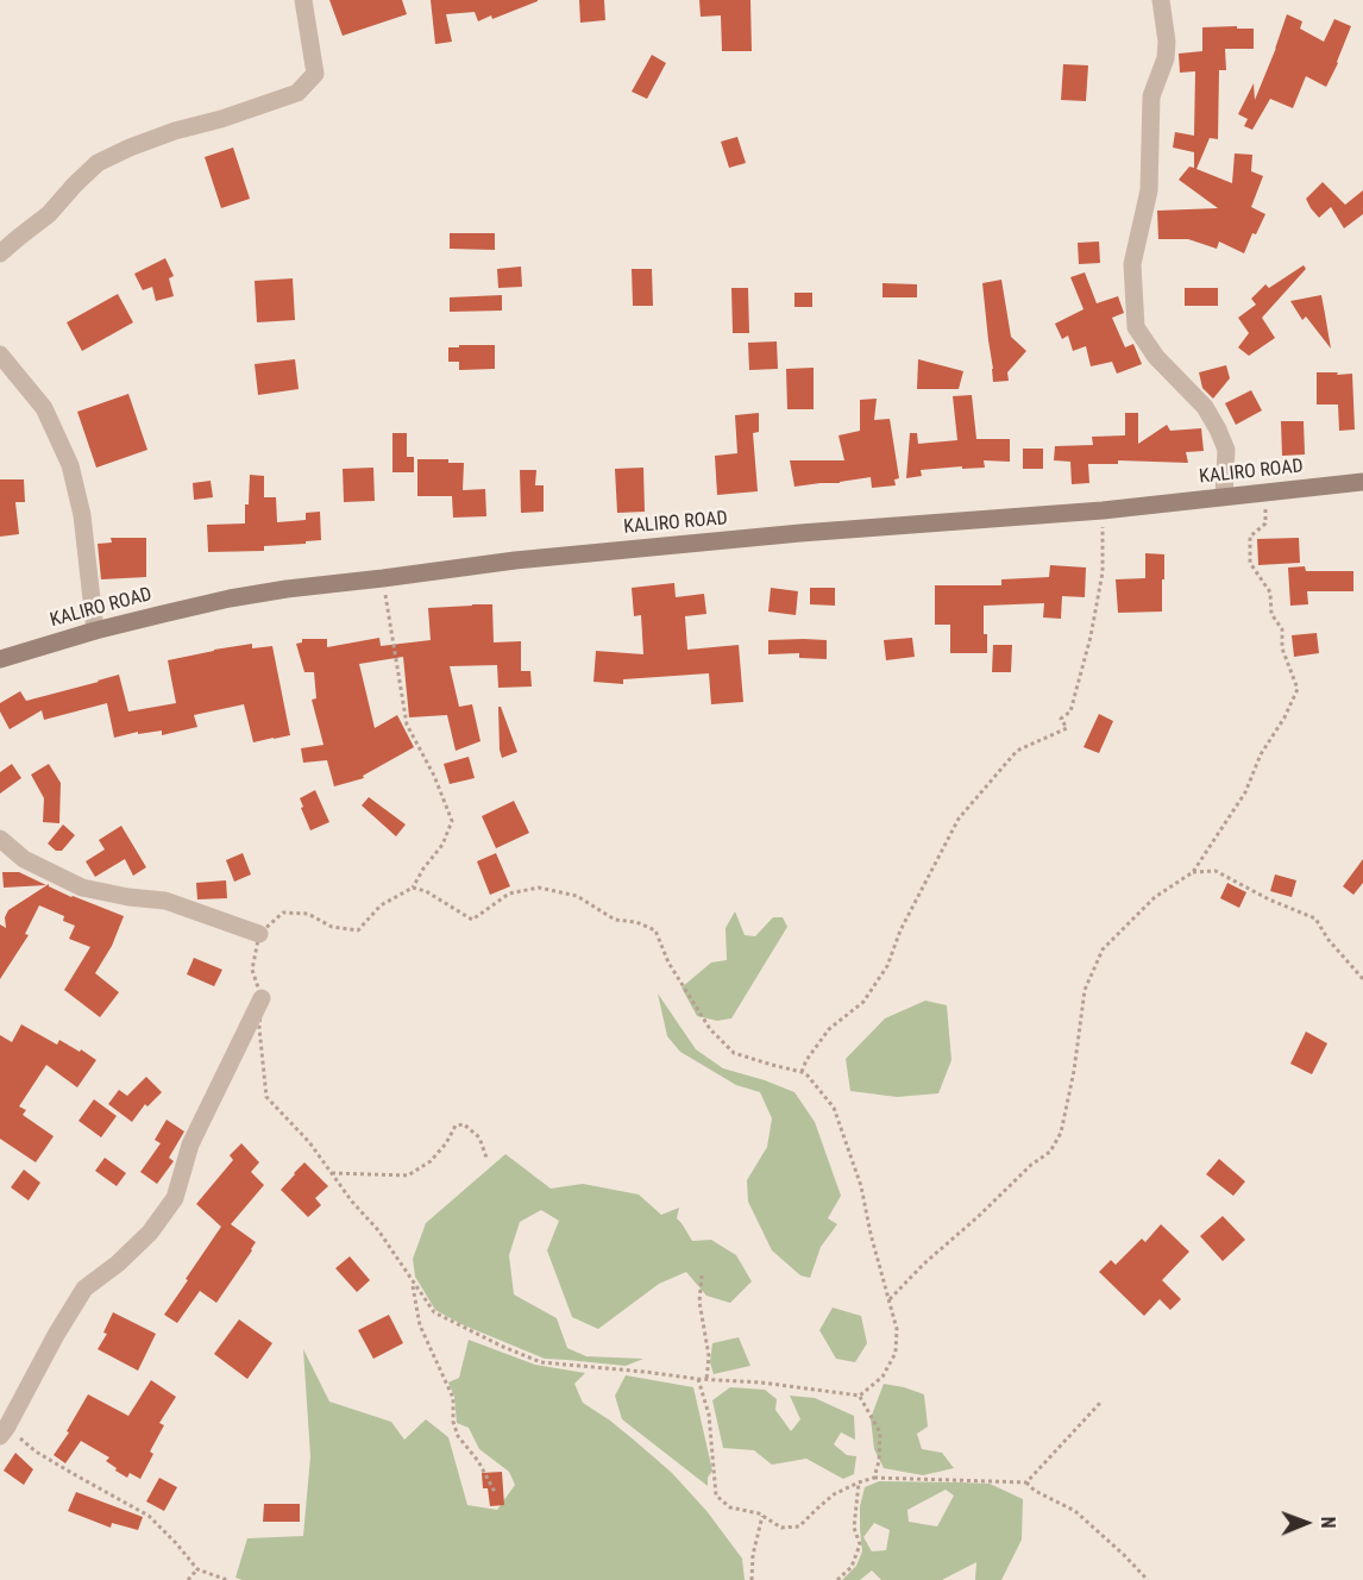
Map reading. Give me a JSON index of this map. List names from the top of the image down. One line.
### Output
{"streets":{"main road":["KALIRO ROAD"]},"north":"right"}
